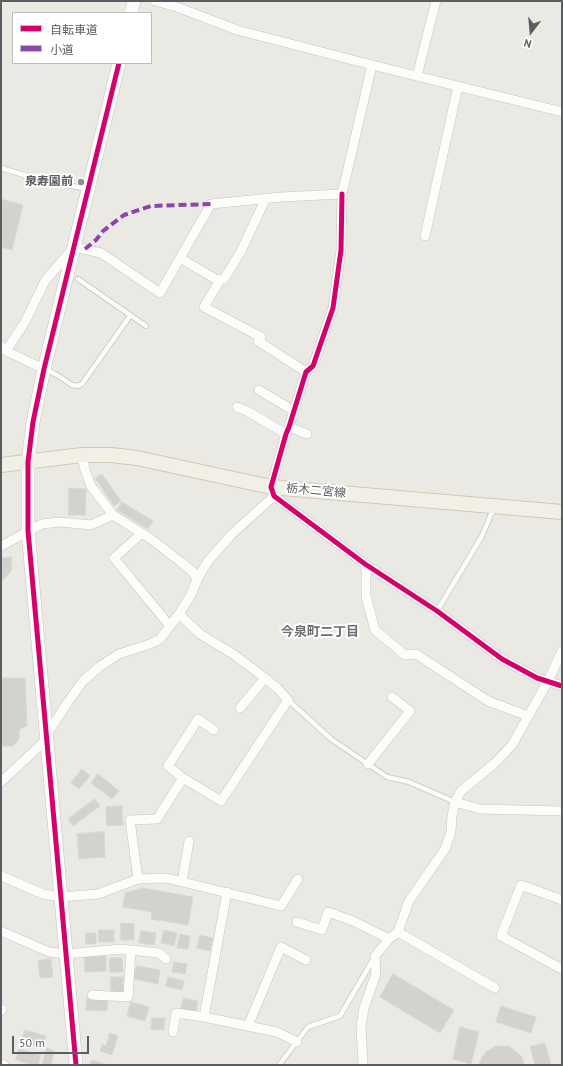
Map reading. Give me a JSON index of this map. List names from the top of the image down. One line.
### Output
{"streets":{"main road":["栃木二宮線"]},"districts":["今泉町二丁目"],"places":["泉寿園前"],"legend":["自転車道","小道"],"scale_bar":"50 m","north":"bottom"}
